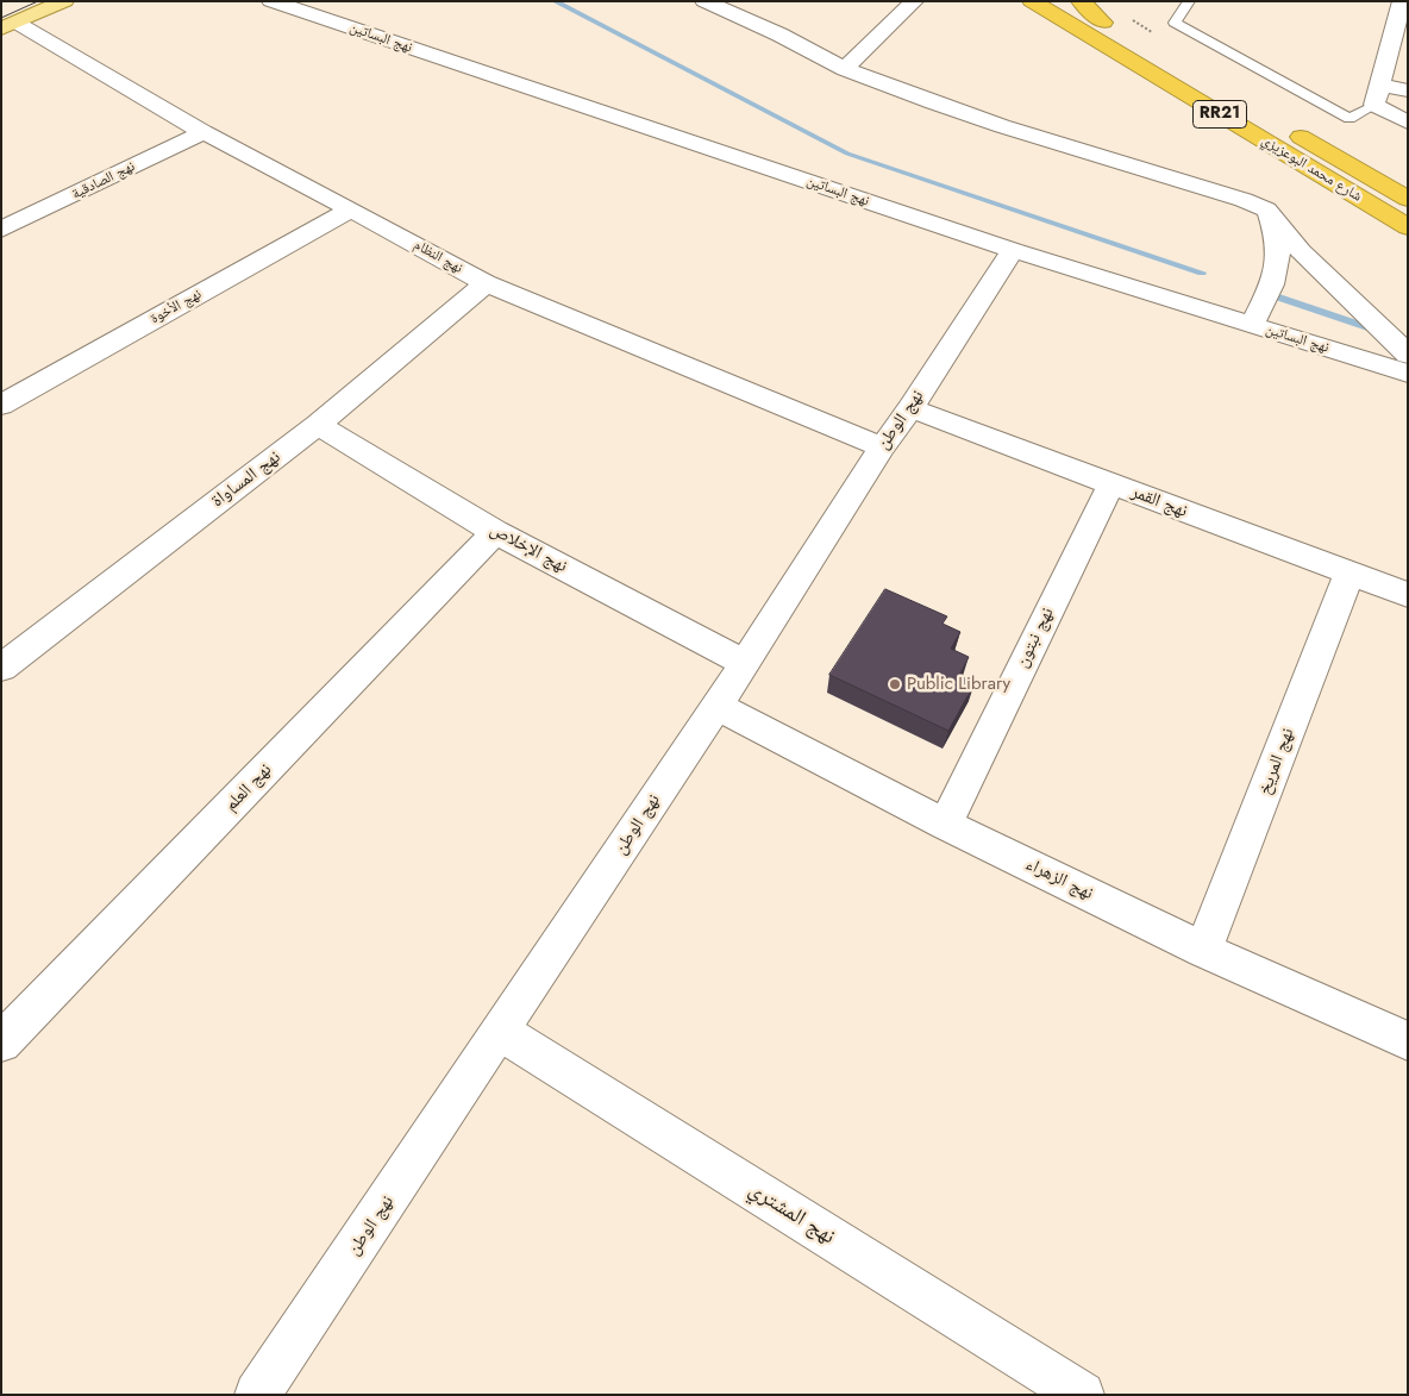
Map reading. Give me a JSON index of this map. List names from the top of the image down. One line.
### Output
{"streets":{"highway":["RR21","شارع محمد البوعزيزي"],"street":["نهج البساتين","نهج الصادقية","نهج النظام","نهج الأخوة","نهج الوطن","نهج المساواة","نهج القمر","نهج الإخلاص","نهج نبتون","نهج المريخ","نهج العلم","نهج الزهراء","نهج المشتري"]},"crossings":[["نهج البساتين","نهج الوطن"],["RR21","شارع محمد البوعزيزي"],["نهج الصادقية","نهج النظام"],["نهج النظام","نهج الأخوة"],["نهج النظام","نهج الوطن"],["نهج النظام","نهج المساواة"],["نهج الوطن","نهج القمر"],["نهج الوطن","نهج الإخلاص"],["نهج الوطن","نهج الزهراء"],["نهج الوطن","نهج المشتري"],["نهج المساواة","نهج الإخلاص"],["نهج القمر","نهج نبتون"],["نهج القمر","نهج المريخ"],["نهج الإخلاص","نهج العلم"],["نهج نبتون","نهج الزهراء"],["نهج المريخ","نهج الزهراء"]],"places":["Public Library"]}
